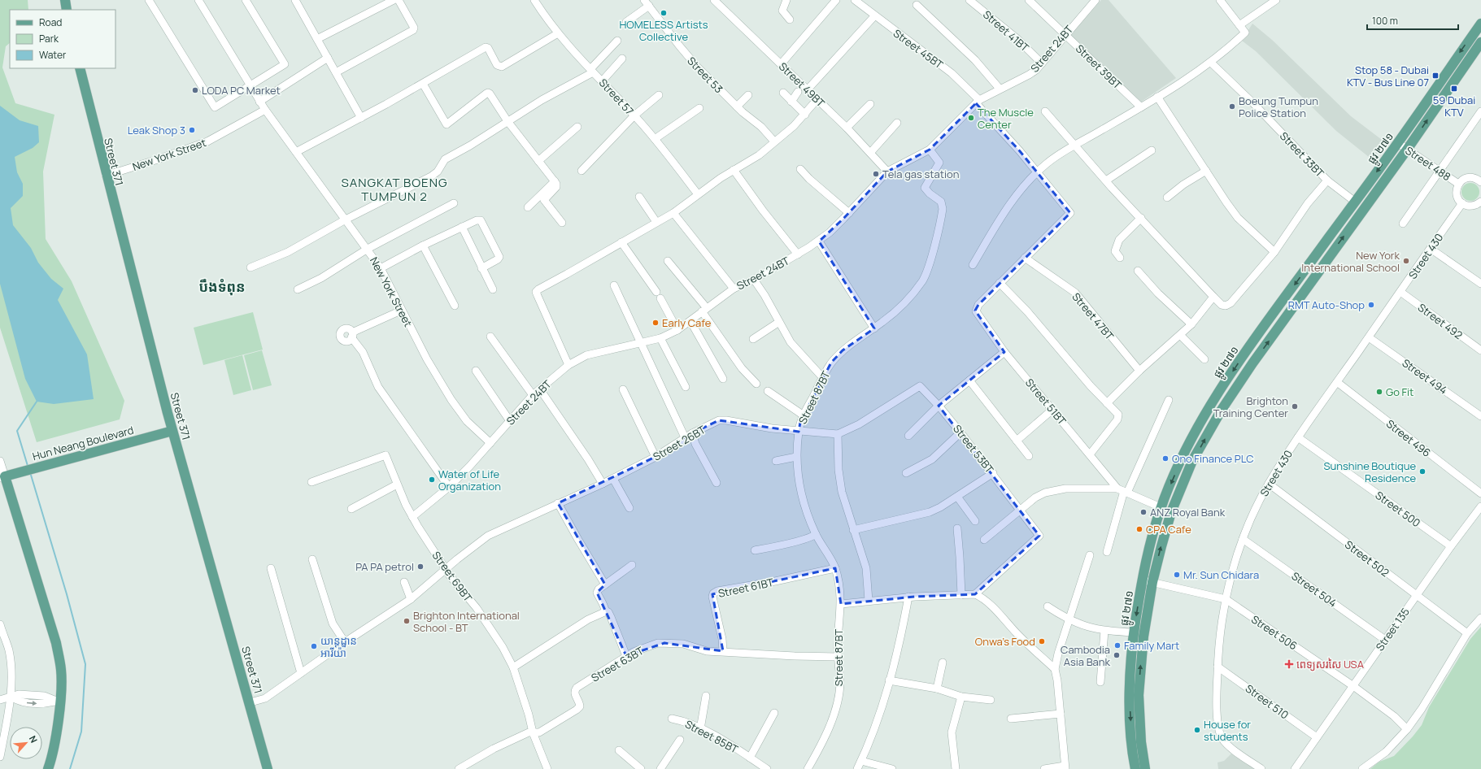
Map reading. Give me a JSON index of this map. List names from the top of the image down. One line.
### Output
{"streets":{"main road":["ផ្លូវ ២៧១","Street 371","Hun Neang Boulevard"],"street":["Street 41BT","Street 45BT","Street 24BT","Street 39BT","Street 53","Street 49BT","Street 57","New York Street","Street 33BT","Street 488","Street 430","Street 47BT","Street 492","Street 494","Street 87BT","Street 51BT","Street 496","Street 26BT","Street 53BT","Street 500","Street 502","Street 69BT","Street 61BT","Street 504","Street 135","Street 506","Street 63BT","Street 510","Street 85BT"]},"crossings":[["Street 41BT","Street 24BT"],["Street 45BT","Street 24BT"],["Street 45BT","Street 47BT"],["Street 24BT","Street 39BT"],["Street 24BT","Street 49BT"],["Street 24BT","New York Street"],["Street 24BT","Street 87BT"],["Street 24BT","Street 69BT"],["ផ្លូវ ២៧១","Street 33BT"],["ផ្លូវ ២៧១","Street 488"],["ផ្លូវ ២៧១","Street 506"],["New York Street","Street 371"],["Street 371","Hun Neang Boulevard"],["Street 371","Street 26BT"],["Street 430","Street 492"],["Street 430","Street 494"],["Street 430","Street 496"],["Street 430","Street 500"],["Street 430","Street 502"],["Street 430","Street 504"],["Street 430","Street 506"],["Street 430","Street 510"],["Street 87BT","Street 26BT"],["Street 87BT","Street 61BT"],["Street 87BT","Street 63BT"],["Street 26BT","Street 53BT"],["Street 26BT","Street 69BT"],["Street 500","Street 135"],["Street 502","Street 135"],["Street 69BT","Street 63BT"],["Street 61BT","Street 63BT"],["Street 504","Street 135"],["Street 135","Street 506"],["Street 135","Street 510"]],"districts":["SANGKAT BOENG TUMPUN 2","បឹងទំពុន"],"places":{"other":["HOMELESS Artists Collective","LODA PC Market","Boeung Tumpun Police Station","The Muscle Center","Leak Shop 3","Tela gas station","New York International School","RMT Auto-Shop","Early Cafe","Go Fit","Brighton Training Center","Ono Finance PLC","Sunshine Boutique Residence","Water of Life Organization","ANZ Royal Bank","CPA Cafe","PA PA petrol","Mr. Sun Chidara","Brighton International School - BT","Onwa's Food","Family Mart","យាន្ដដ្ឋាន អារីយ៉ា","Cambodia Asia Bank","House for students"],"transit":["Stop 58 - Dubai KTV - Bus Line 07","59 Dubai KTV"],"health":["ពេទ្យសរសៃ USA"]},"legend":["Road","Park","Water"],"scale_bar":"100 m","north":"top right"}
